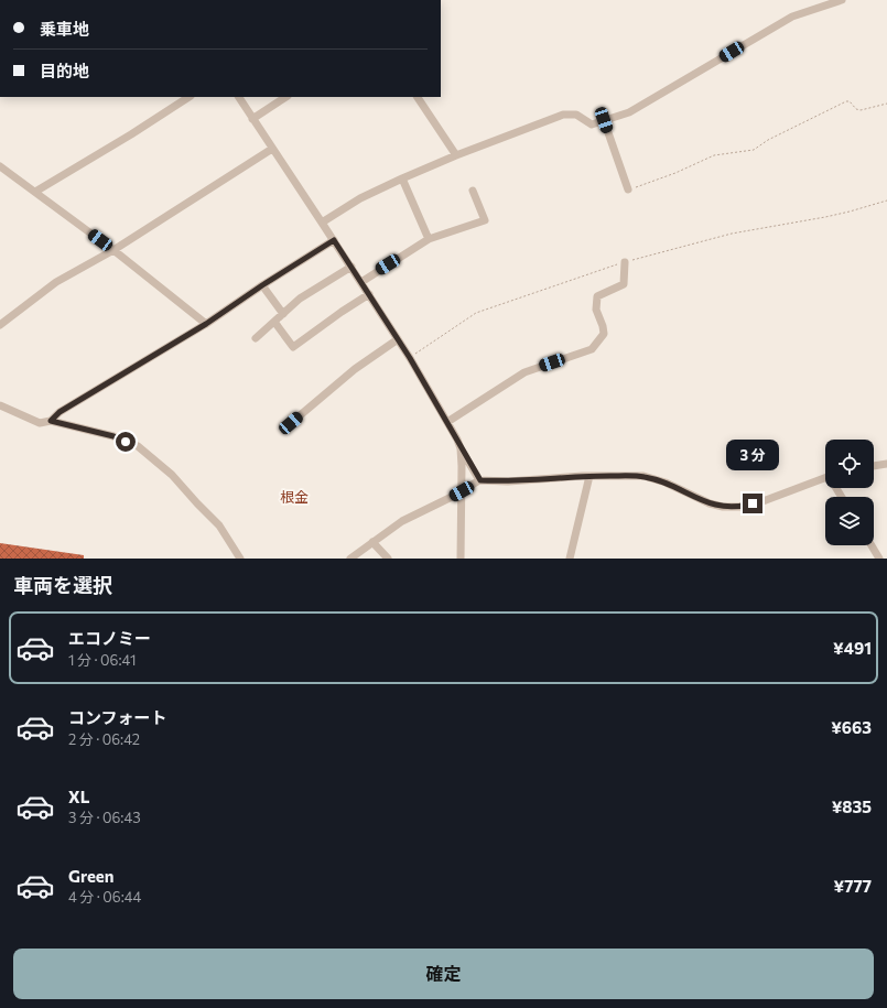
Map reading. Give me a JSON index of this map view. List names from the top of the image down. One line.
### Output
{"districts":["根金"],"page":{"banner":["乗車地","目的地"],"bubble":"3 分","heading":"車両を選択","list":[{"name":"エコノミー","note":"1 分 · 06:41","value":"¥491"},{"name":"コンフォート","note":"2 分 · 06:42","value":"¥663"},{"name":"XL","note":"3 分 · 06:43","value":"¥835"},{"name":"Green","note":"4 分 · 06:44","value":"¥777"}],"buttons":"確定"}}
